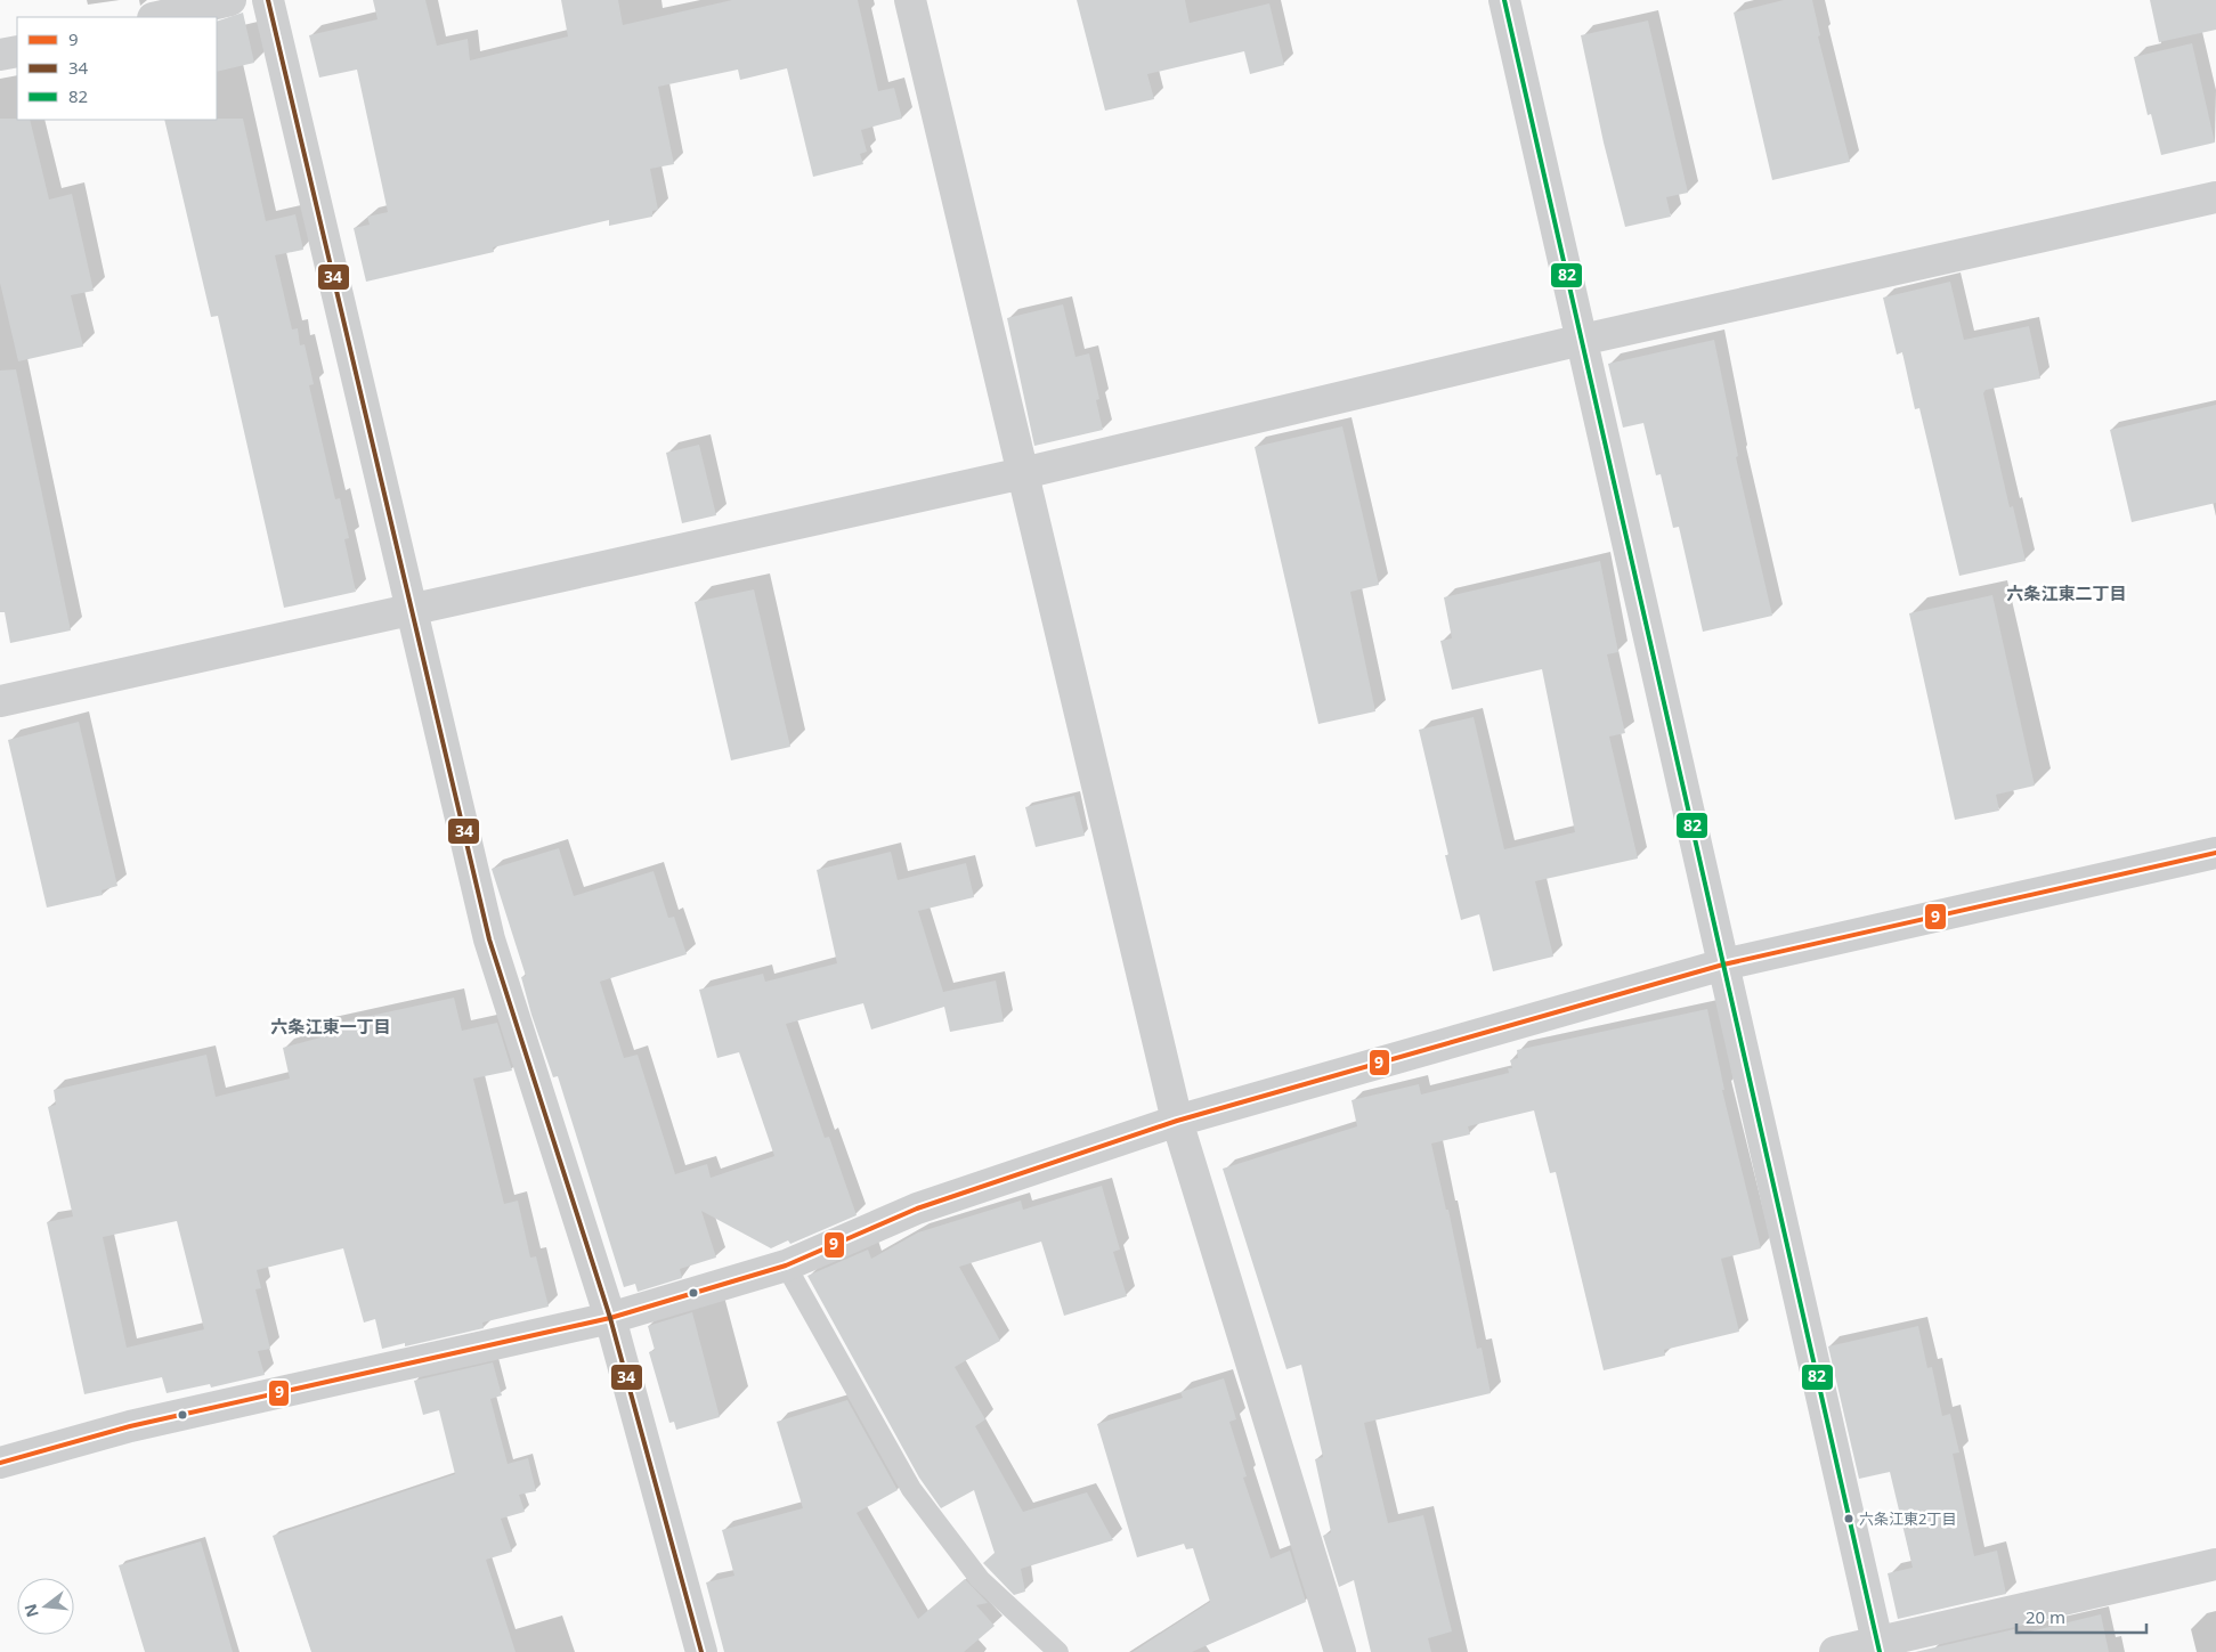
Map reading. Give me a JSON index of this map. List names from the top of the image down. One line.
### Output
{"districts":["六条江東二丁目","六条江東一丁目"],"places":["六条江東2丁目"],"lines":["transit line 34","transit line 82","transit line 9"],"legend":["9","34","82"],"scale_bar":"20 m","north":"left"}
